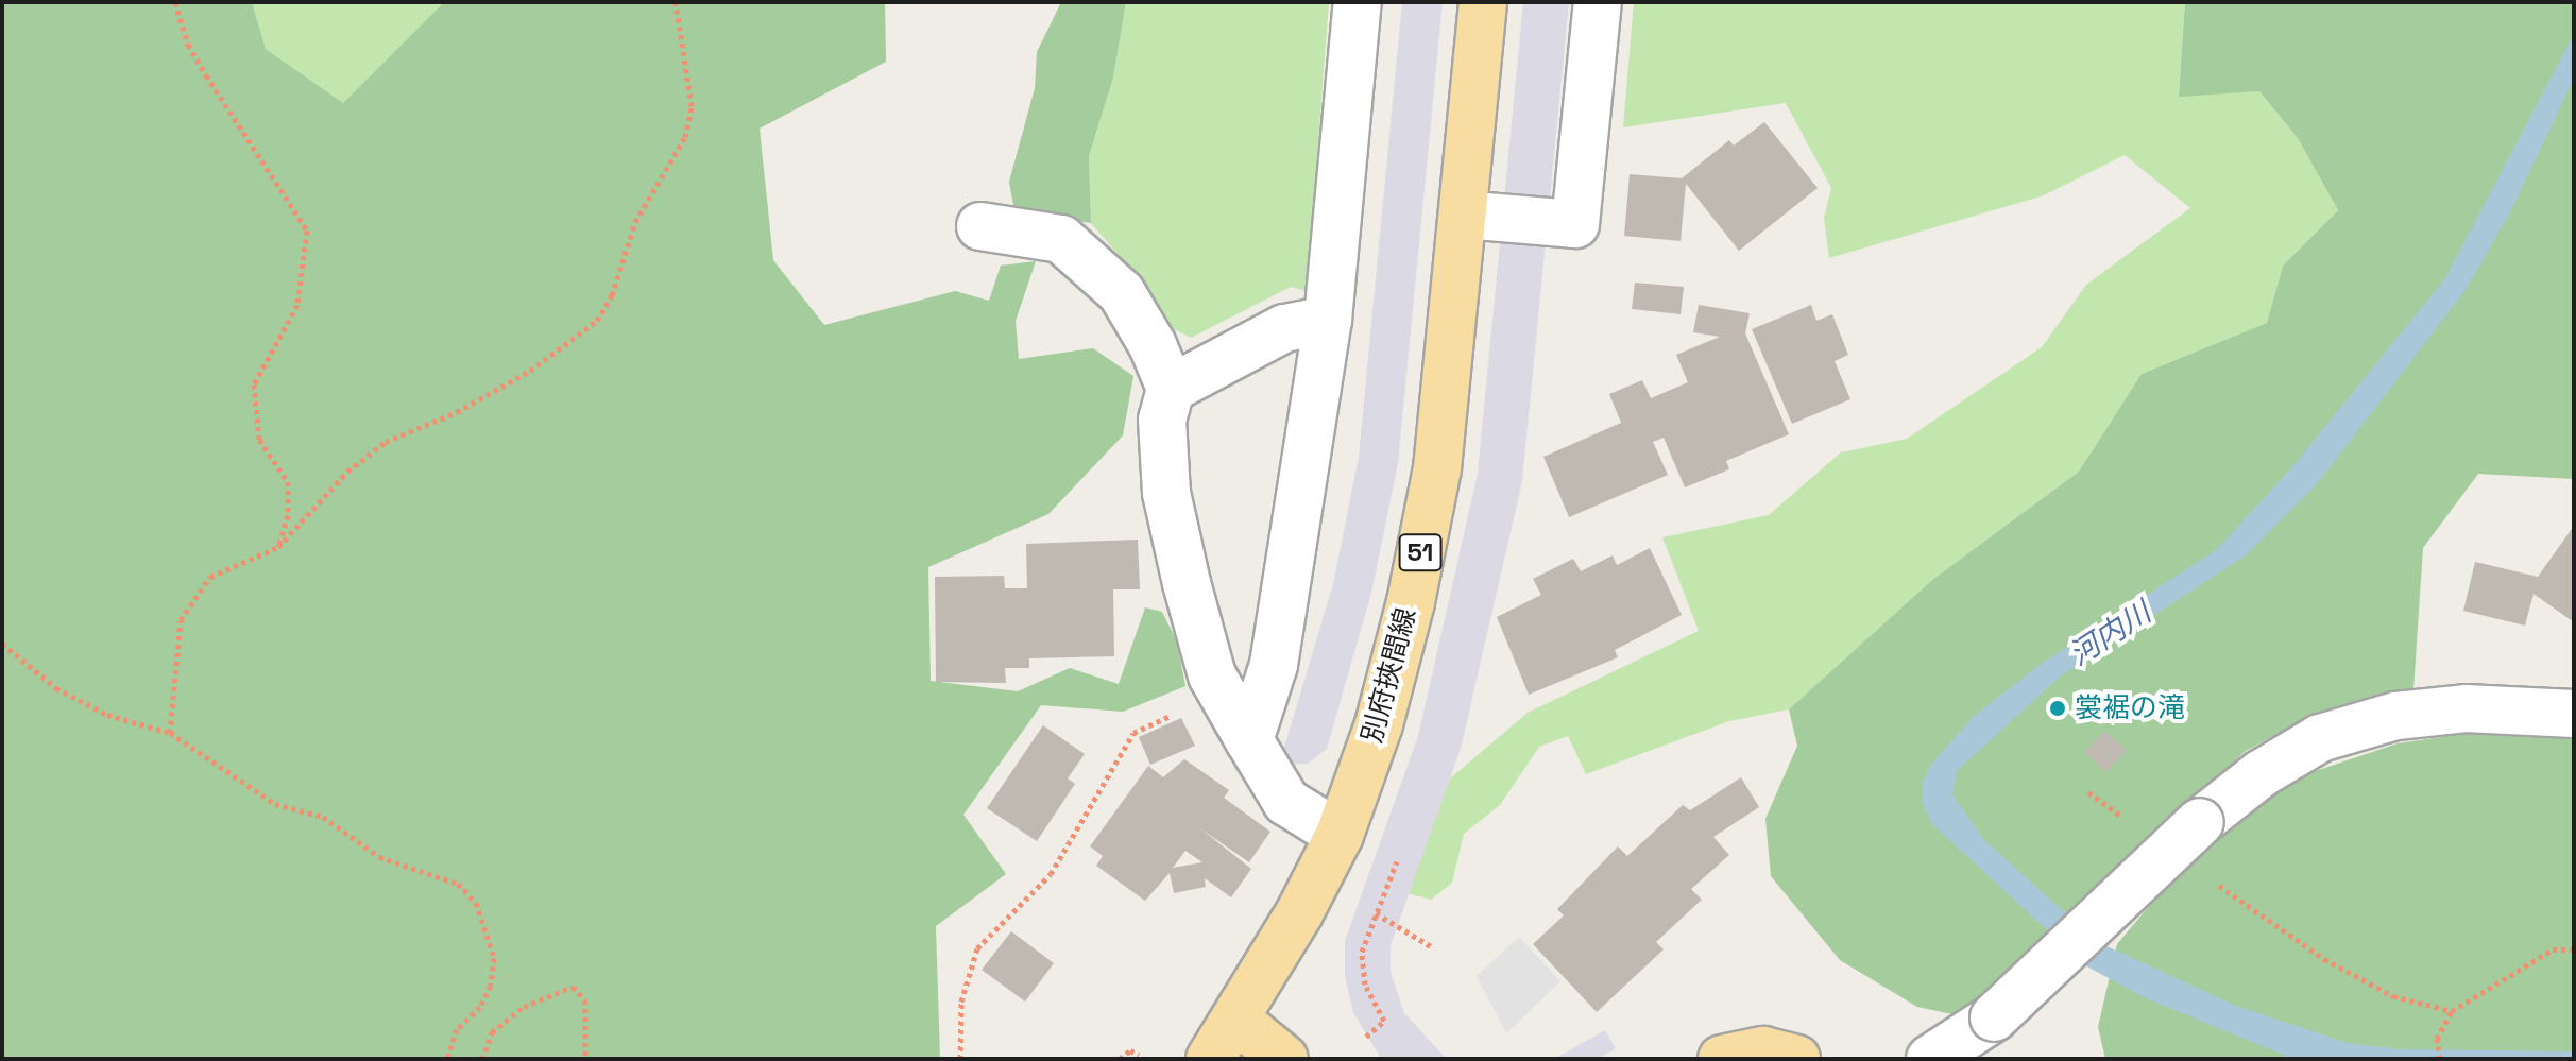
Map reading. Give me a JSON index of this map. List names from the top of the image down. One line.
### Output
{"streets":{"main road":["51","別府挾間線"]},"water":["河内川"],"places":["裳裾の滝"]}
